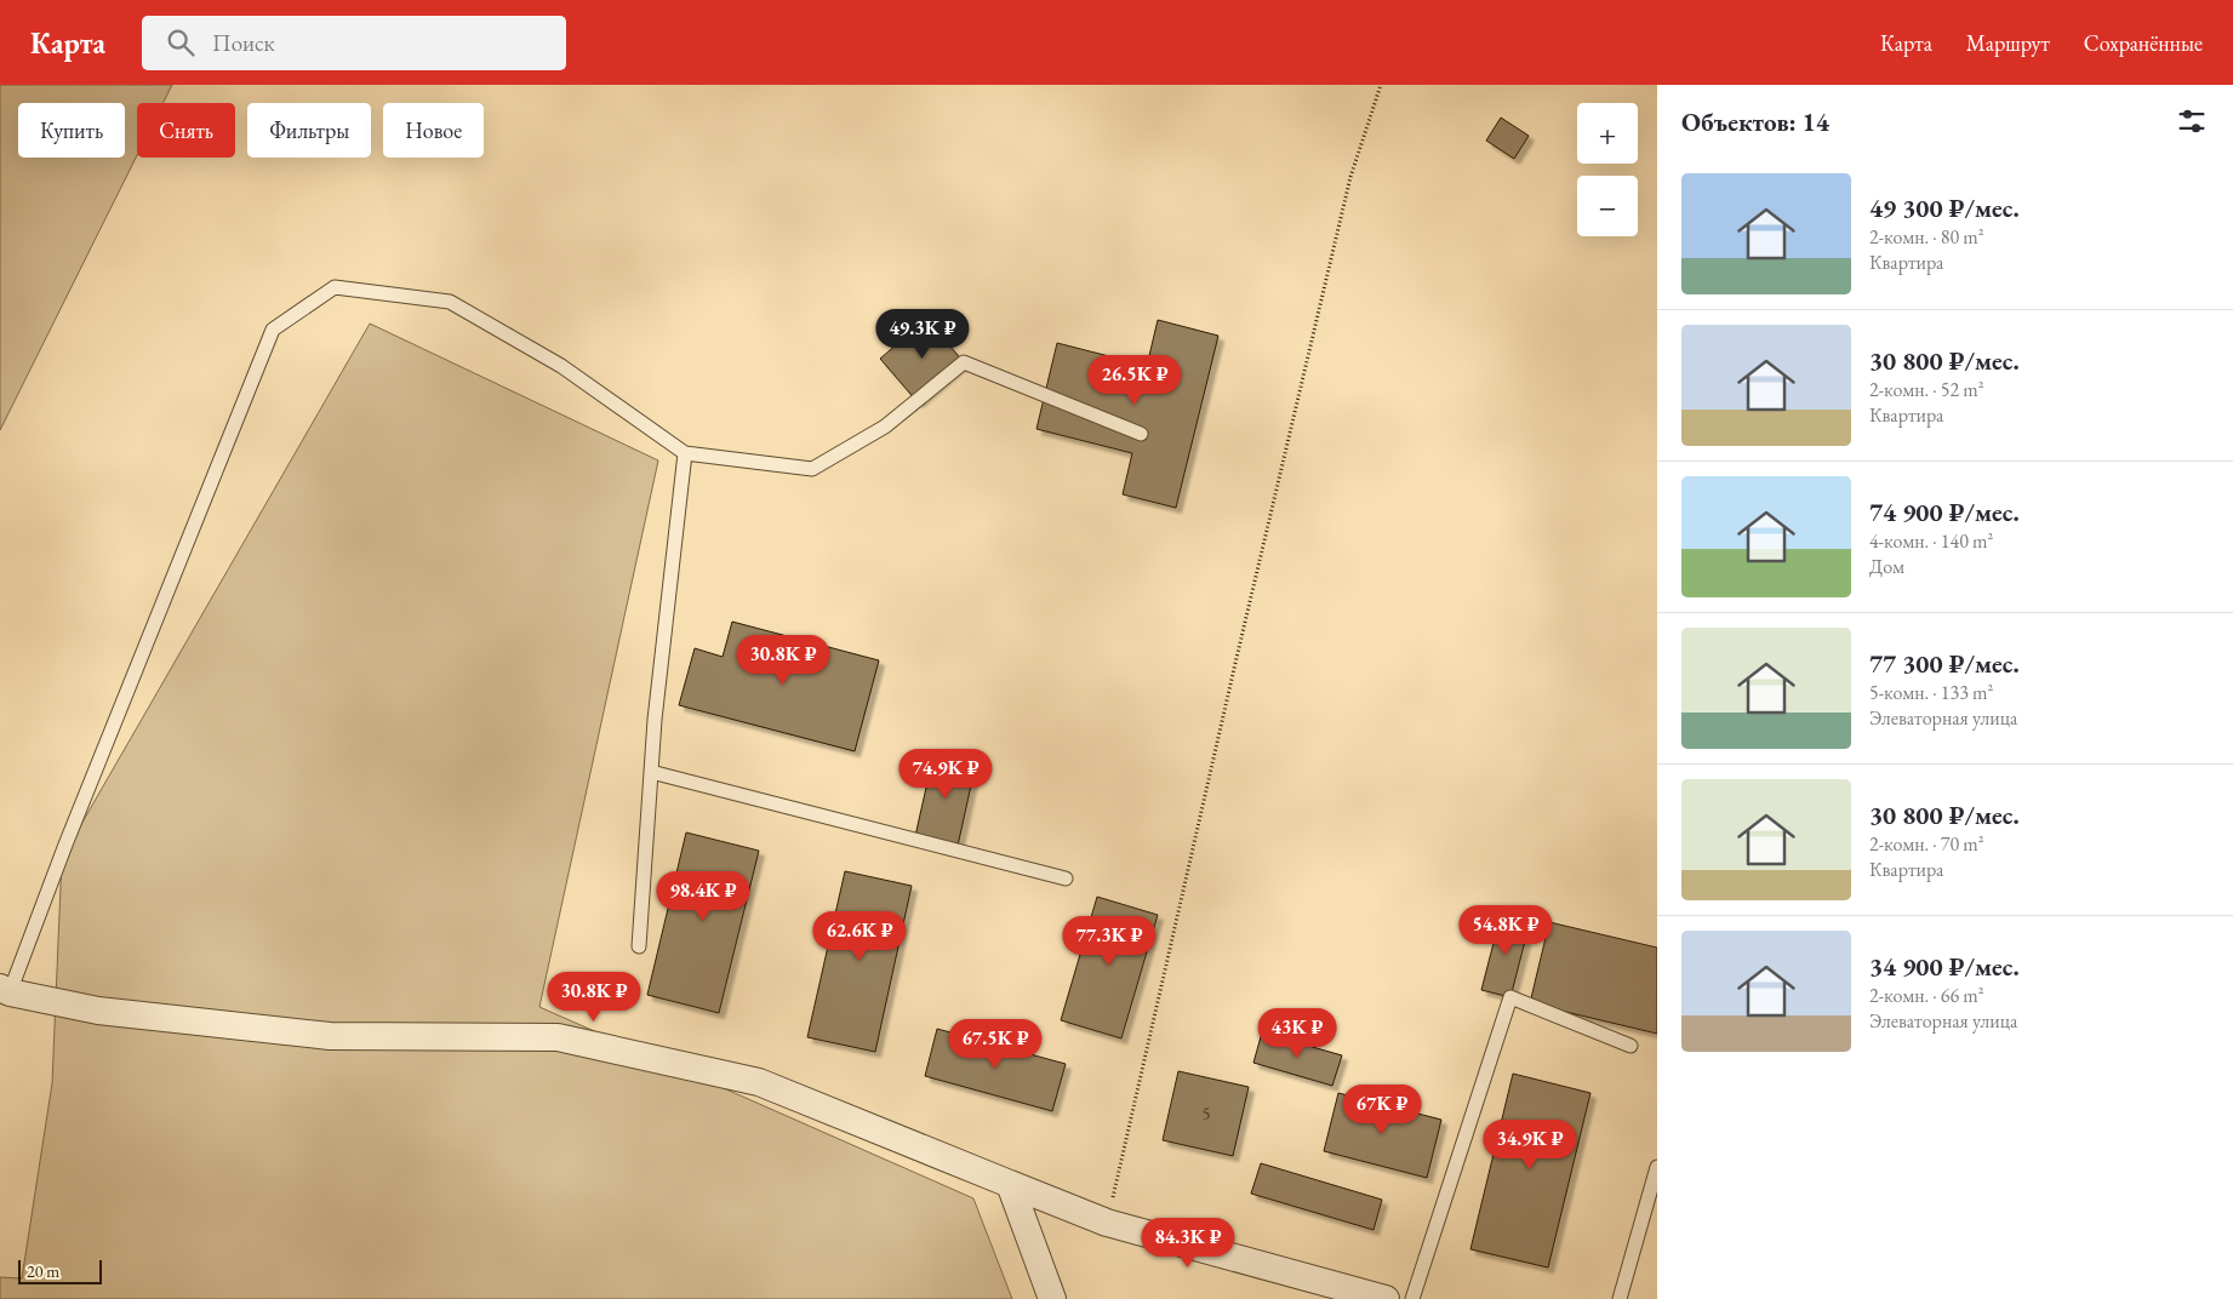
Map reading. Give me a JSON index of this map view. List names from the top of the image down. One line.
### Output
{"house_numbers":["5"],"scale_bar":"20 m","page":{"header":"Карта","search":"Поиск","nav":["Карта","Маршрут","Сохранённые"],"heading":"Объектов: 14","map_buttons":["+","−"],"chip":["Купить","Снять","Фильтры","Новое"],"list":[{"name":"49 300 ₽/мес.","note":"2-комн. · 80 m² · Квартира"},{"name":"30 800 ₽/мес.","note":"2-комн. · 52 m² · Квартира"},{"name":"74 900 ₽/мес.","note":"4-комн. · 140 m² · Дом"},{"name":"77 300 ₽/мес.","note":"5-комн. · 133 m² · Элеваторная улица"},{"name":"30 800 ₽/мес.","note":"2-комн. · 70 m² · Квартира"},{"name":"34 900 ₽/мес.","note":"2-комн. · 66 m² · Элеваторная улица"}],"price":["49.3K ₽","26.5K ₽","30.8K ₽","74.9K ₽","98.4K ₽","54.8K ₽","62.6K ₽","77.3K ₽","30.8K ₽","43K ₽","67.5K ₽","67K ₽","34.9K ₽","84.3K ₽"],"scale":"20 m"}}
